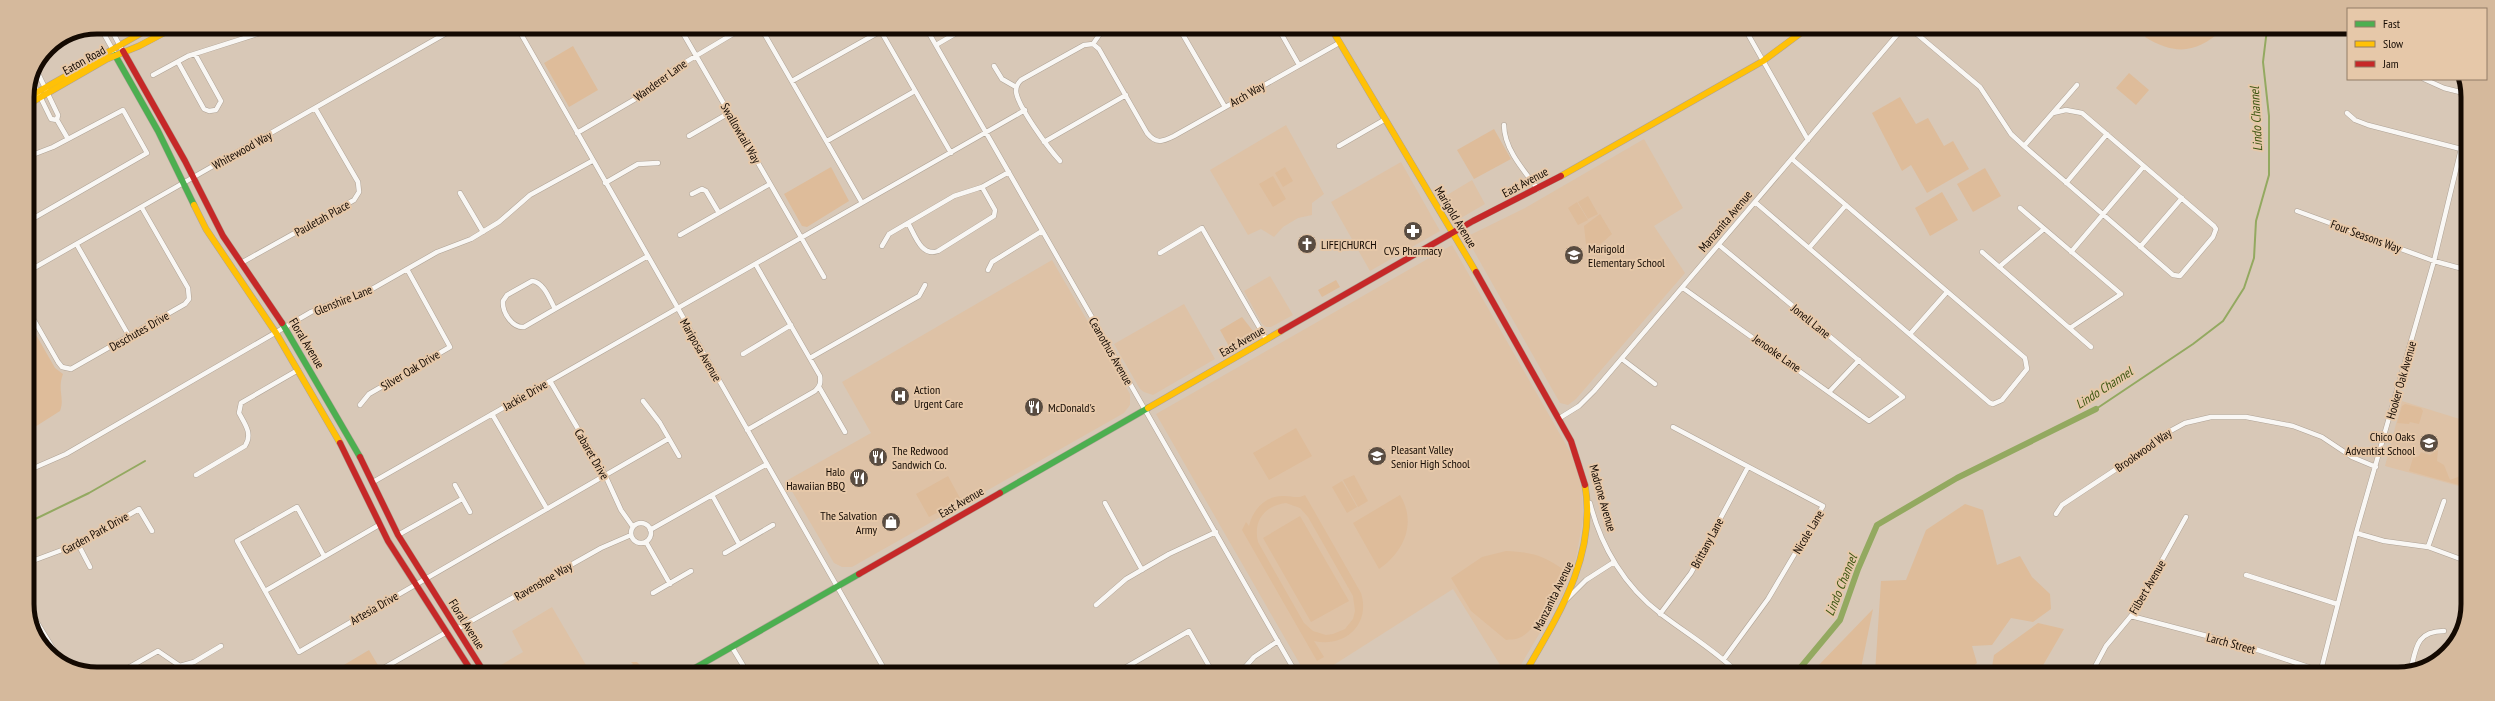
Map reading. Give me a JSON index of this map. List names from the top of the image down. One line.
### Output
{"streets":{"street":["Eaton Road","Wanderer Lane","Arch Way","Swallowtail Way","Whitewood Way","East Avenue","Marigold Avenue","Pauletah Place","Manzanita Avenue","Four Seasons Way","Glenshire Lane","Jonell Lane","Deschutes Drive","Floral Avenue","Mariposa Avenue","Ceanothus Avenue","Jenooke Lane","Silver Oak Drive","Hooker Oak Avenue","Jackie Drive","Brookwood Way","Cabaret Drive","Madrone Avenue","Nicole Lane","Garden Park Drive","Brittany Lane","Ravenshoe Way","Filbert Avenue","Artesia Drive","Larch Street"]},"crossings":[["Eaton Road","Floral Avenue"],["Wanderer Lane","Swallowtail Way"],["Wanderer Lane","Mariposa Avenue"],["Arch Way","Marigold Avenue"],["Swallowtail Way","Jackie Drive"],["Whitewood Way","Pauletah Place"],["Whitewood Way","Deschutes Drive"],["Whitewood Way","Floral Avenue"],["East Avenue","Marigold Avenue"],["East Avenue","Mariposa Avenue"],["East Avenue","Ceanothus Avenue"],["Marigold Avenue","Manzanita Avenue"],["Marigold Avenue","Madrone Avenue"],["Pauletah Place","Floral Avenue"],["Manzanita Avenue","Jonell Lane"],["Manzanita Avenue","Jenooke Lane"],["Manzanita Avenue","Madrone Avenue"],["Four Seasons Way","Hooker Oak Avenue"],["Glenshire Lane","Floral Avenue"],["Glenshire Lane","Mariposa Avenue"],["Glenshire Lane","Silver Oak Drive"],["Jonell Lane","Jenooke Lane"],["Floral Avenue","Jackie Drive"],["Floral Avenue","Ravenshoe Way"],["Floral Avenue","Artesia Drive"],["Mariposa Avenue","Jackie Drive"],["Ceanothus Avenue","Jackie Drive"],["Hooker Oak Avenue","Brookwood Way"],["Jackie Drive","Cabaret Drive"],["Cabaret Drive","Ravenshoe Way"],["Cabaret Drive","Artesia Drive"],["Madrone Avenue","Nicole Lane"],["Madrone Avenue","Brittany Lane"],["Nicole Lane","Brittany Lane"],["Filbert Avenue","Larch Street"]],"water":["Lindo Channel"],"places":{"pharmacy":["CVS Pharmacy"],"church":["LIFE|CHURCH"],"school or university":["Marigold Elementary School","Chico Oaks Adventist School","Pleasant Valley Senior High School"],"hospital":["Action Urgent Care"],"restaurant":["McDonald's","The Redwood Sandwich Co.","Halo Hawaiian BBQ"],"shop":["The Salvation Army"]},"legend":["Fast","Slow","Jam"]}
